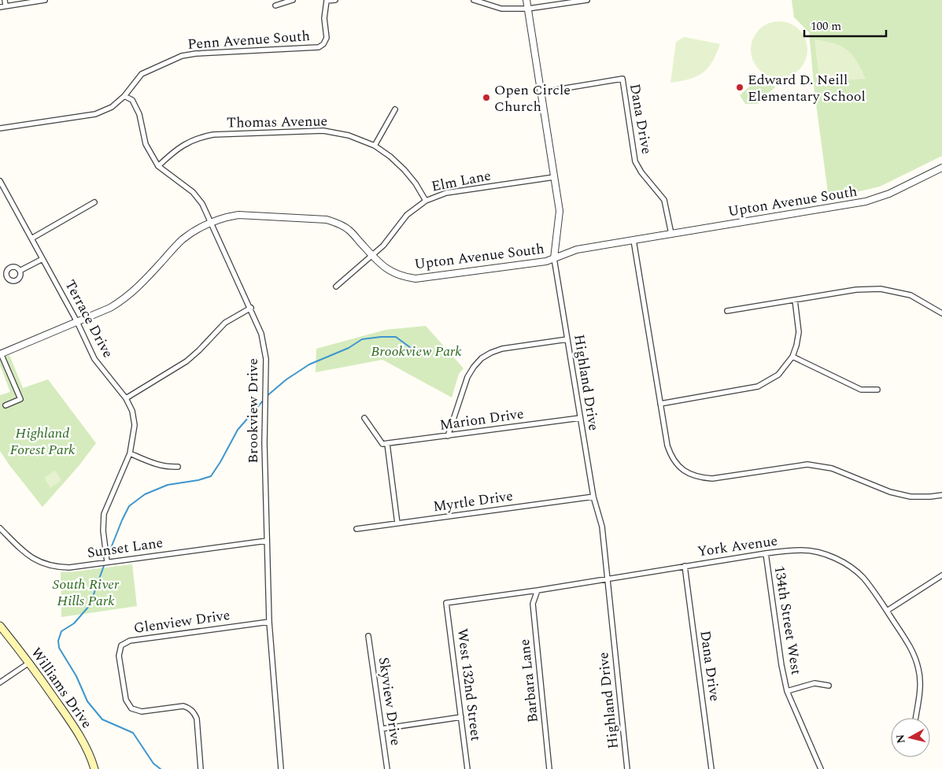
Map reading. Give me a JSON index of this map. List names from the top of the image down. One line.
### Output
{"streets":{"main road":["Williams Drive"],"street":["Penn Avenue South","Dana Drive","Thomas Avenue","Elm Lane","Upton Avenue South","Terrace Drive","Highland Drive","Brookview Drive","Marion Drive","Myrtle Drive","York Avenue","Sunset Lane","134th Street West","Glenview Drive","Barbara Lane","West 132nd Street","Skyview Drive"]},"crossings":[["Penn Avenue South","Brookview Drive"],["Dana Drive","Upton Avenue South"],["Dana Drive","Highland Drive"],["Dana Drive","York Avenue"],["Thomas Avenue","Elm Lane"],["Thomas Avenue","Brookview Drive"],["Elm Lane","Upton Avenue South"],["Elm Lane","Highland Drive"],["Upton Avenue South","Terrace Drive"],["Upton Avenue South","Highland Drive"],["Upton Avenue South","Brookview Drive"],["Terrace Drive","Sunset Lane"],["Highland Drive","Marion Drive"],["Highland Drive","Myrtle Drive"],["Highland Drive","York Avenue"],["Brookview Drive","Sunset Lane"],["Brookview Drive","Glenview Drive"],["York Avenue","134th Street West"],["York Avenue","Barbara Lane"],["York Avenue","West 132nd Street"]],"parks":["Brookview Park","Highland Forest Park","South River Hills Park"],"places":["Edward D. Neill Elementary School","Open Circle Church"],"scale_bar":"100 m","north":"left"}
